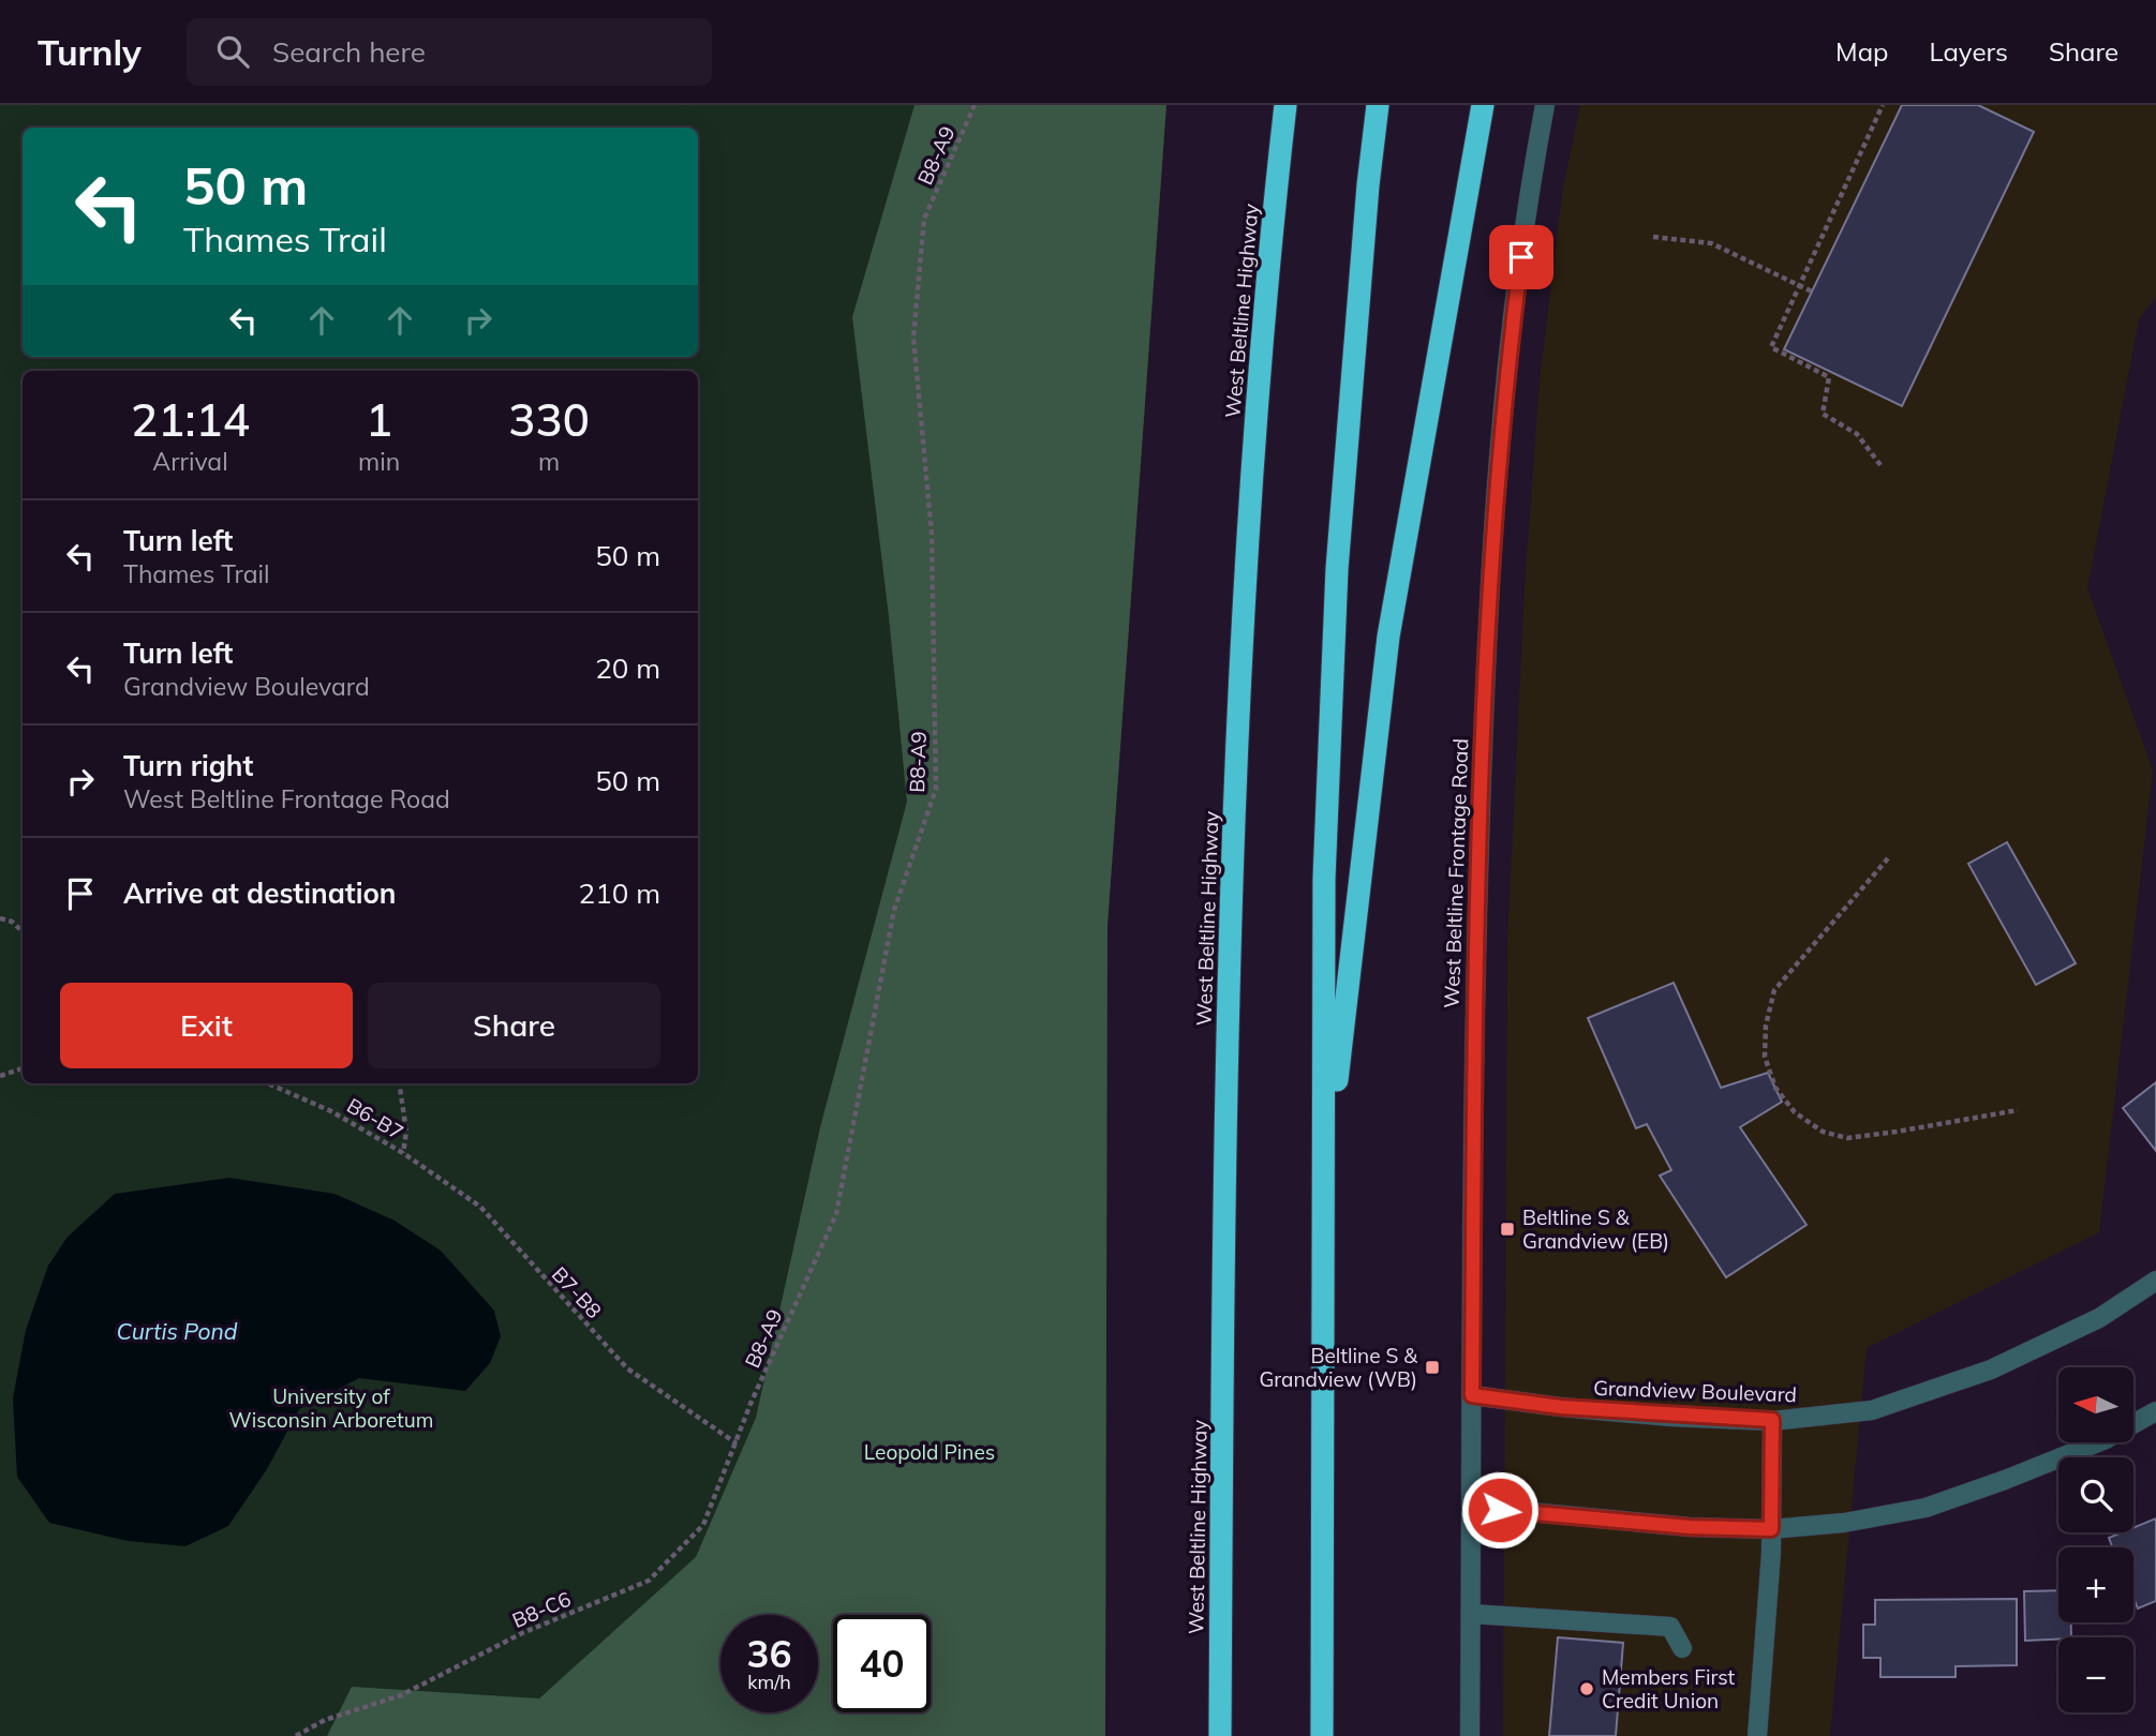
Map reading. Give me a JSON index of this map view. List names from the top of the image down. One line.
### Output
{"streets":{"highway":["West Beltline Highway"],"street":["West Beltline Frontage Road","Grandview Boulevard"],"path":["B8-A9","B6-B7","B7-B8","B8-C6"]},"crossings":[["B8-A9","B7-B8"],["B8-A9","B8-C6"],["West Beltline Frontage Road","Grandview Boulevard"],["B6-B7","B7-B8"],["B7-B8","B8-C6"]],"water":["Curtis Pond"],"parks":["University of Wisconsin Arboretum","Leopold Pines"],"places":{"transit":["Beltline S & Grandview (EB)","Beltline S & Grandview (WB)"],"other":["Members First Credit Union"]},"north":"left","page":{"header":"Turnly","search":"Search here","nav":["Map","Layers","Share"],"turn":["50 m","Thames Trail"],"eta":["21:14","Arrival","1","min","330","m"],"list":[{"name":"Turn left","note":"Thames Trail","value":"50 m"},{"name":"Turn left","note":"Grandview Boulevard","value":"20 m"},{"name":"Turn right","note":"West Beltline Frontage Road","value":"50 m"},{"name":"Arrive at destination","value":"210 m"}],"buttons":["Exit","Share"],"map_buttons":["+","−"],"speed":"36 km/h","limit":"40"}}
